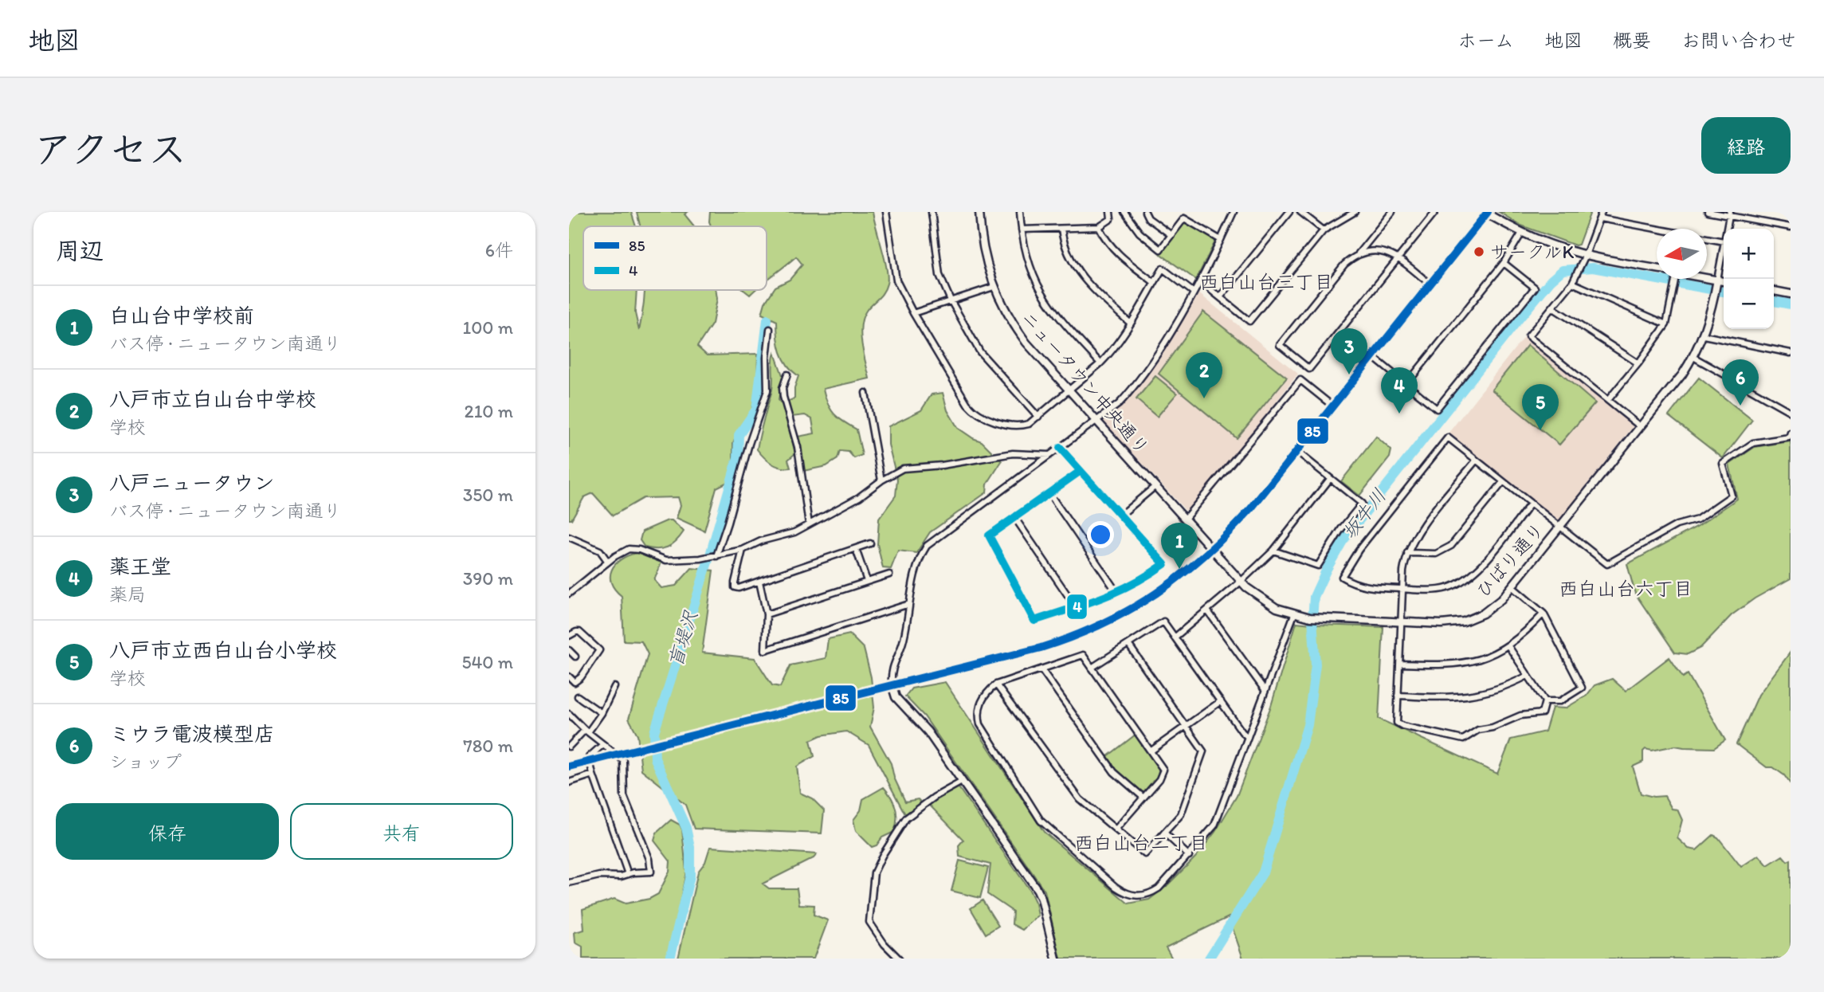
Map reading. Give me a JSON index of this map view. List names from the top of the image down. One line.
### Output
{"streets":{"street":["ニュータウン中央通り","ひばり通り"]},"crossings":[["ニュータウン中央通り","ひばり通り"]],"districts":["西白山台三丁目","西白山台六丁目","西白山台二丁目"],"water":["坂牛川","盲堤沢"],"places":["サークルK"],"lines":["transit line 85","transit line 4"],"legend":["85","4"],"north":"left","page":{"header":"地図","nav":["ホーム","地図","概要","お問い合わせ"],"title":"アクセス","buttons":["経路",["保存","共有"]],"heading":["周辺","6件"],"map_buttons":["+","−"],"list":[{"mark":"1","name":"白山台中学校前","note":"バス停 · ニュータウン南通り","value":"100 m"},{"mark":"2","name":"八戸市立白山台中学校","note":"学校","value":"210 m"},{"mark":"3","name":"八戸ニュータウン","note":"バス停 · ニュータウン南通り","value":"350 m"},{"mark":"4","name":"薬王堂","note":"薬局","value":"390 m"},{"mark":"5","name":"八戸市立西白山台小学校","note":"学校","value":"540 m"},{"mark":"6","name":"ミウラ電波模型店","note":"ショップ","value":"780 m"}],"pins":["3","2","6","4","5","1"]}}
